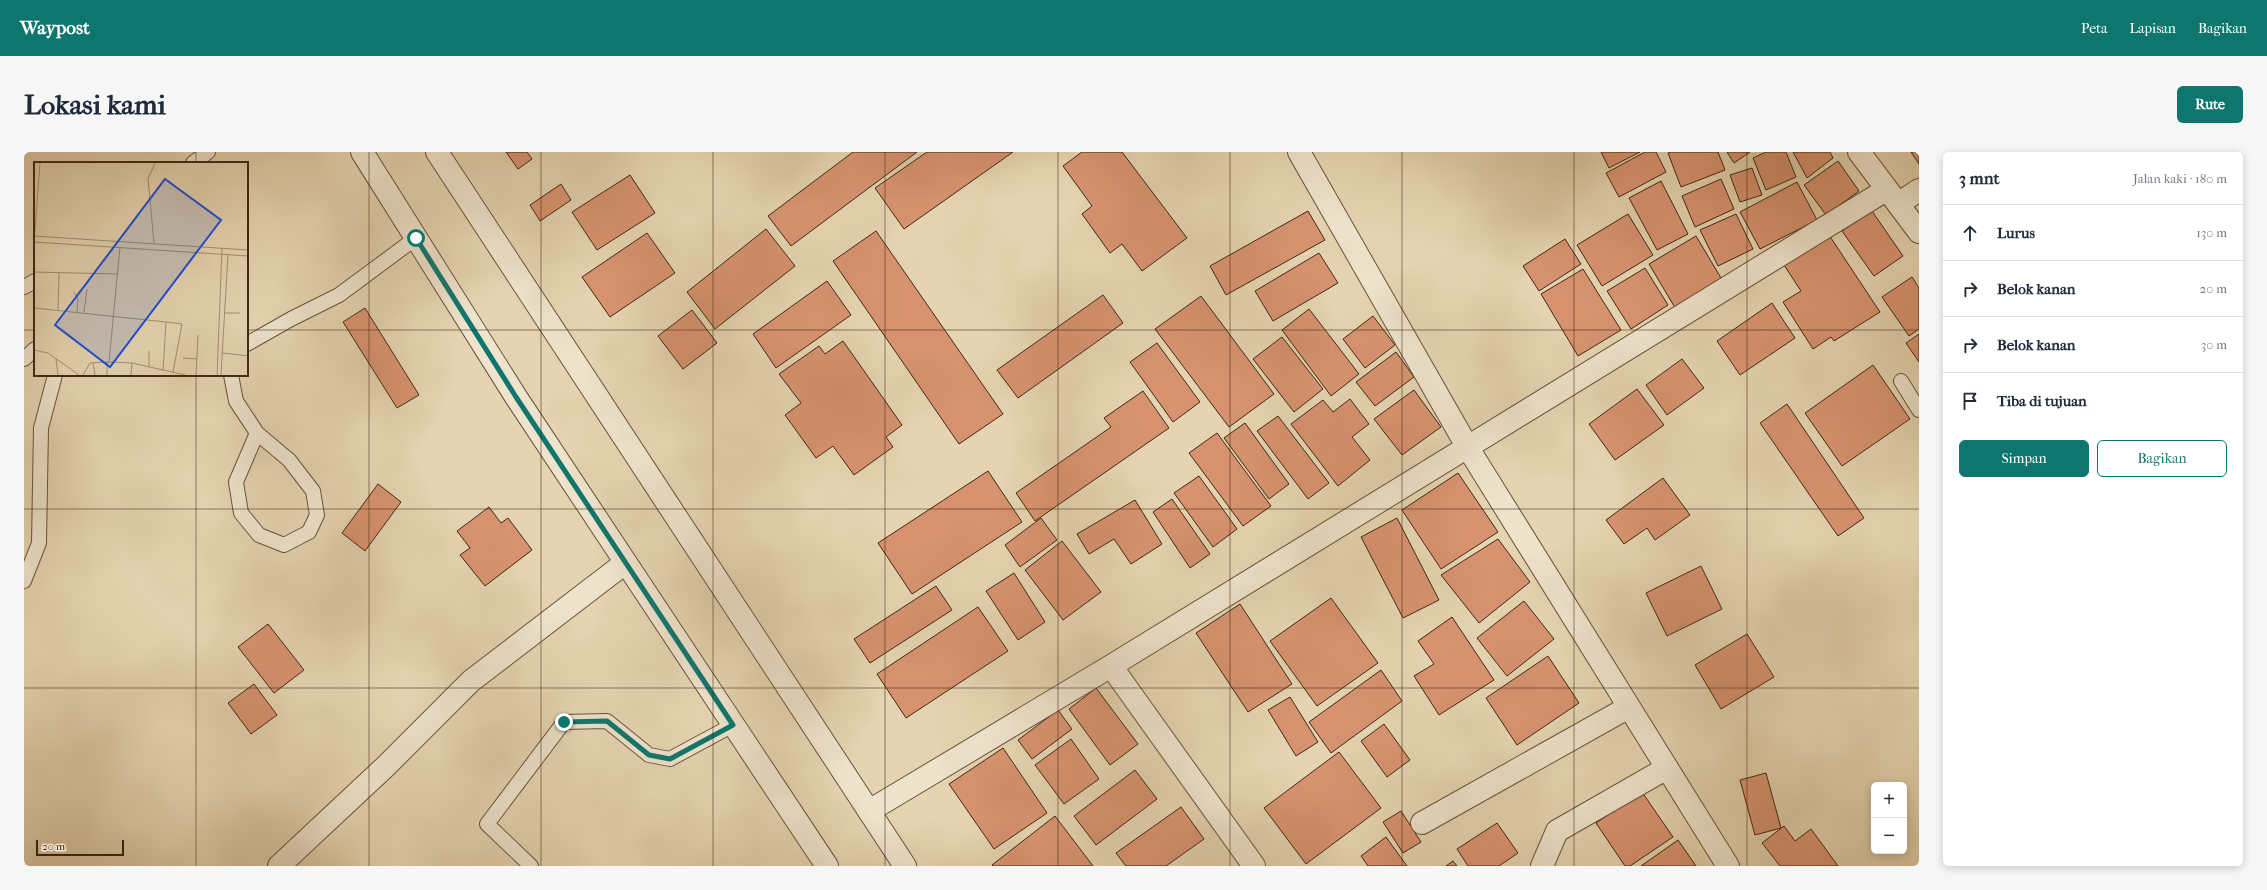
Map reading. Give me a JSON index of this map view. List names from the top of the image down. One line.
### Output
{"scale_bar":"20 m","page":{"header":"Waypost","nav":["Peta","Lapisan","Bagikan"],"buttons":["Rute",["Simpan","Bagikan"]],"title":"Lokasi kami","heading":["3 mnt","Jalan kaki · 180 m"],"list":[["Lurus","130 m"],["Belok kanan","20 m"],["Belok kanan","30 m"],"Tiba di tujuan"],"map_buttons":["+","−"],"scale":"20 m"}}
